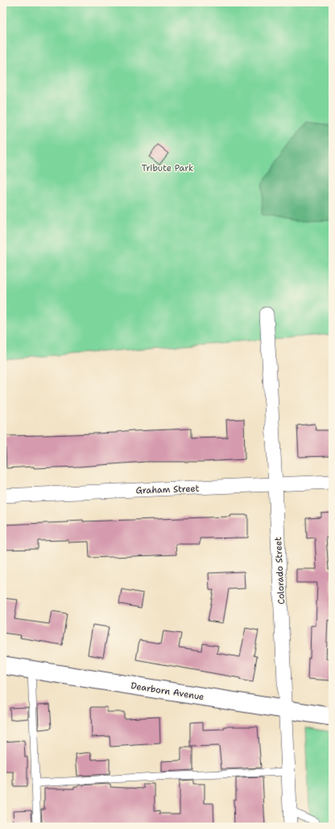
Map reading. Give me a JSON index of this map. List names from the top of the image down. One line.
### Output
{"streets":{"street":["Graham Street","Colorado Street","Dearborn Avenue"]},"crossings":[["Graham Street","Colorado Street"],["Colorado Street","Dearborn Avenue"]],"parks":["Tribute Park"]}
